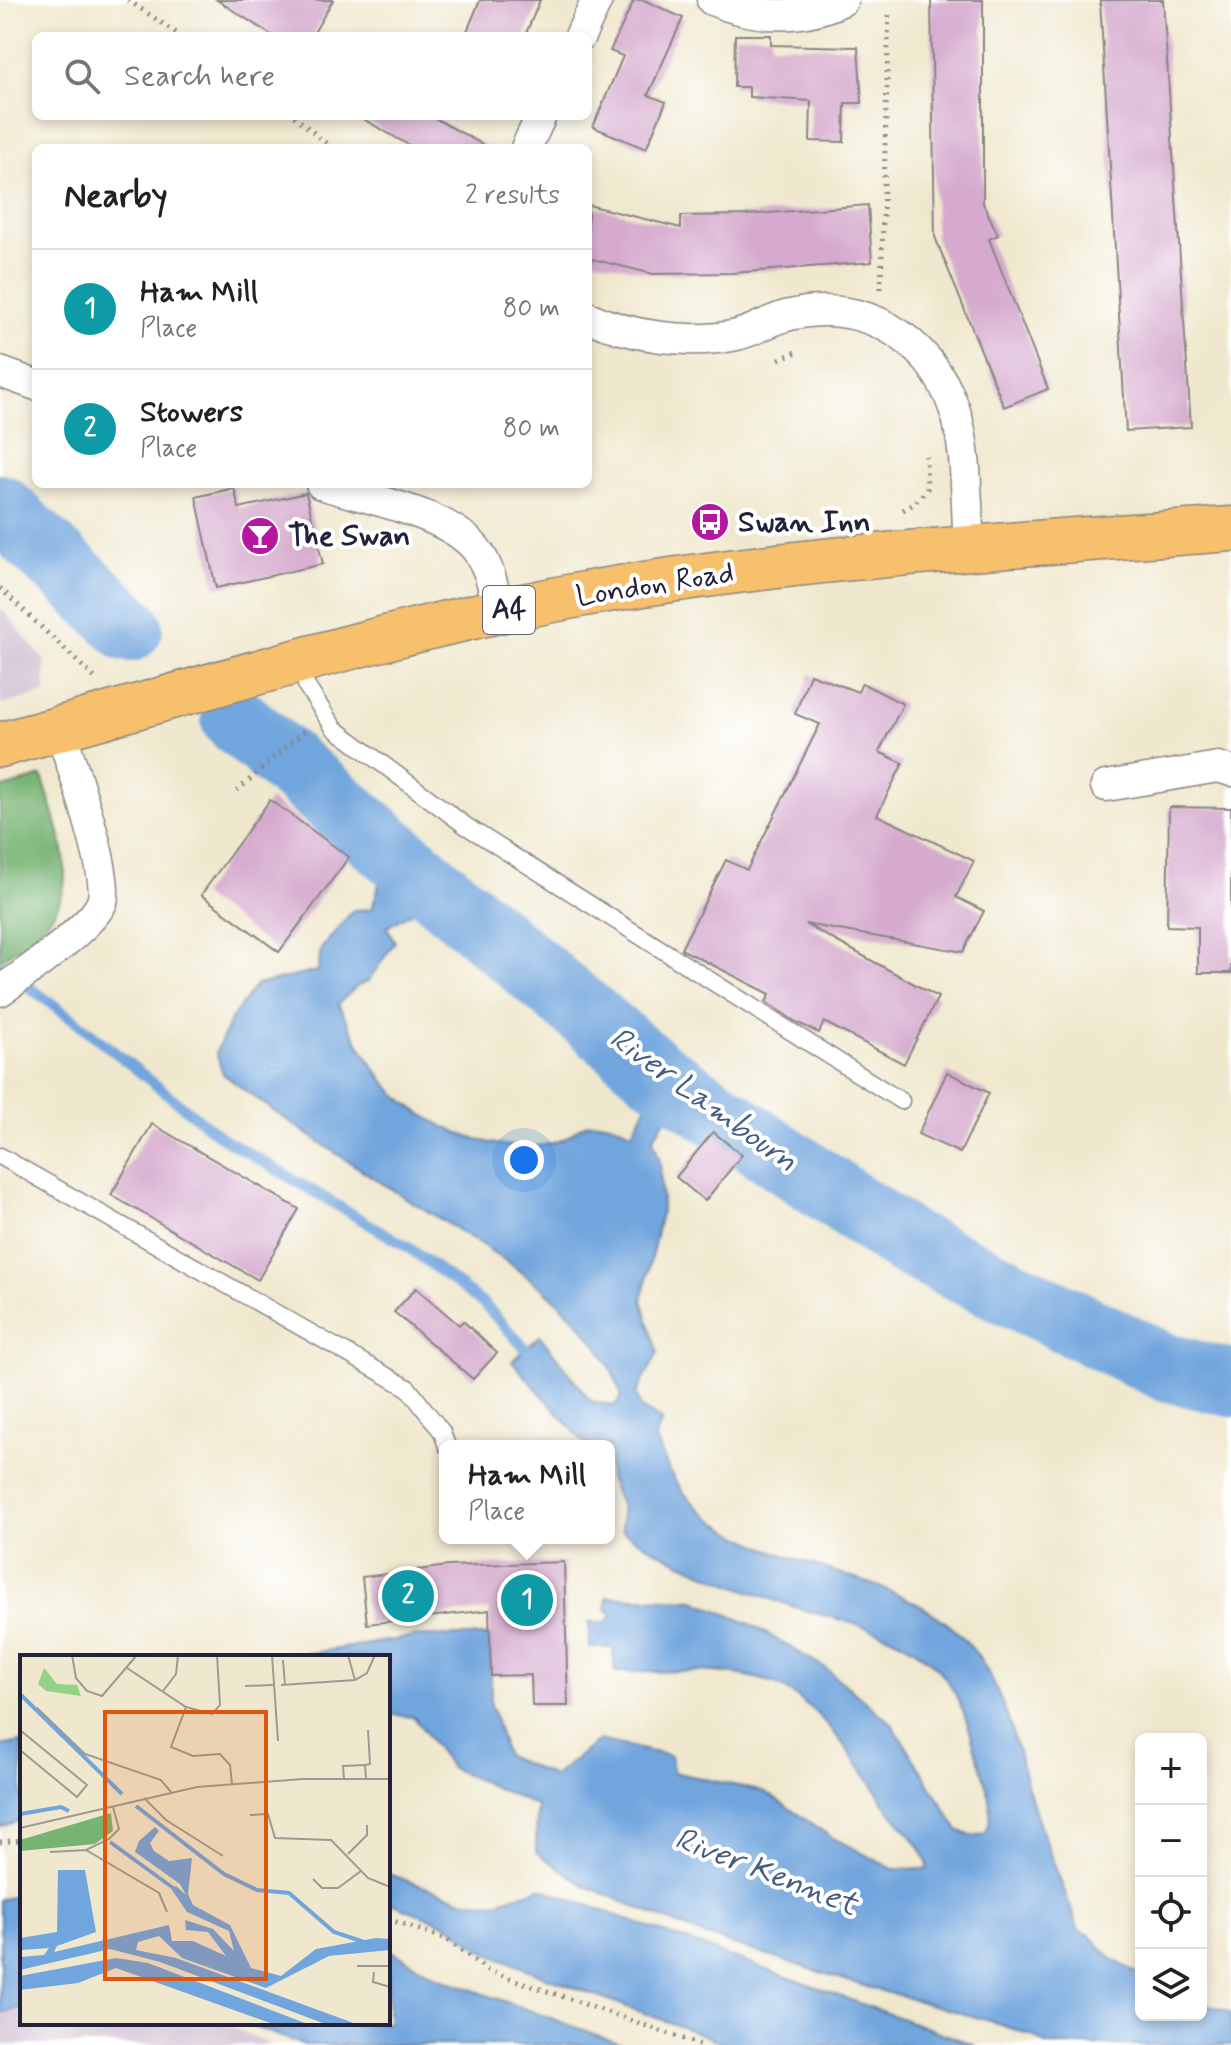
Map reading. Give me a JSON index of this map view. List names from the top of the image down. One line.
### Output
{"streets":{"main road":["London Road","A4"]},"water":["River Lambourn","River Kennet"],"places":{"bus stop":["Swan Inn"],"bar":["The Swan"]},"page":{"search":"Search here","heading":["Nearby","2 results"],"list":[{"mark":"1","name":"Ham Mill","note":"Place","value":"80 m"},{"mark":"2","name":"Stowers","note":"Place","value":"80 m"}],"popup":["Ham Mill","Place"],"pins":["2","1"],"map_buttons":["+","−"]}}
